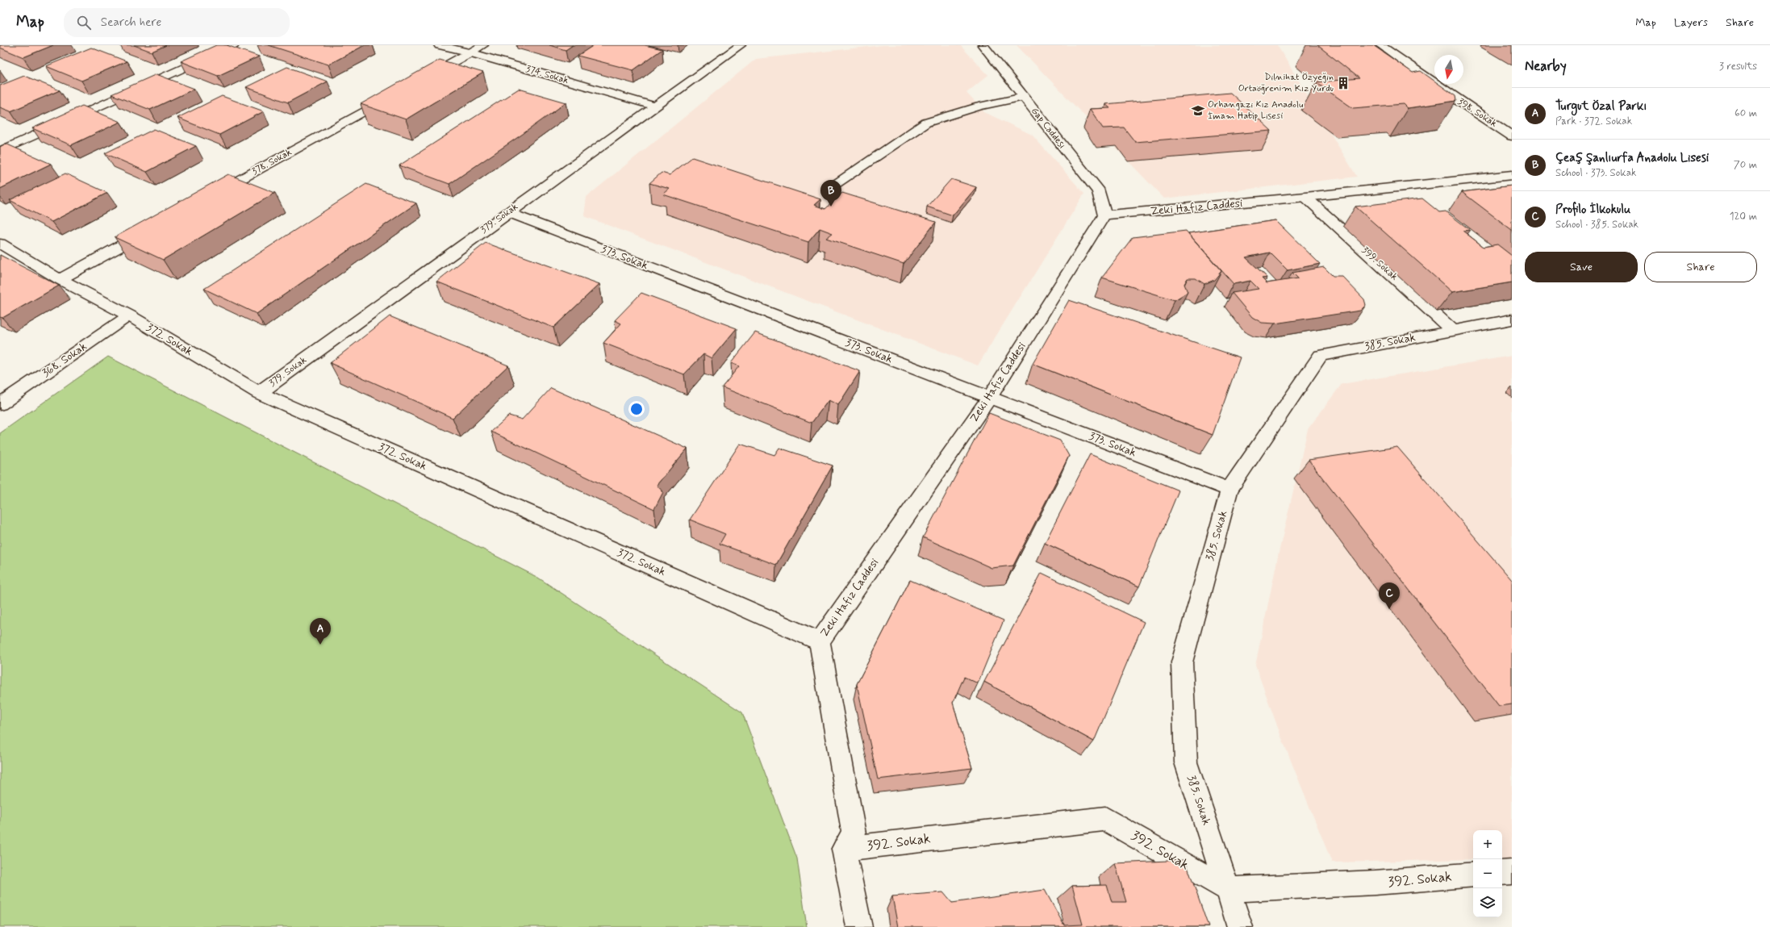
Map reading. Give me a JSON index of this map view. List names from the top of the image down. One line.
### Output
{"streets":{"street":["374. Sokak","398. Sokak","Gap Caddesi","378. Sokak","Zeki Hafız Caddesi","379. Sokak","373. Sokak","399. Sokak","372. Sokak","385. Sokak","368. Sokak","392. Sokak"]},"crossings":[["374. Sokak","379. Sokak"],["Gap Caddesi","Zeki Hafız Caddesi"],["Zeki Hafız Caddesi","373. Sokak"],["Zeki Hafız Caddesi","399. Sokak"],["Zeki Hafız Caddesi","372. Sokak"],["Zeki Hafız Caddesi","392. Sokak"],["379. Sokak","373. Sokak"],["379. Sokak","372. Sokak"],["373. Sokak","385. Sokak"],["399. Sokak","385. Sokak"],["372. Sokak","368. Sokak"],["385. Sokak","392. Sokak"]],"places":{"building":["Dilnihat Özyeğin Ortaöğrenim Kız Yurdu"],"school or university":["Orhangazi Kız Anadolu İmam Hatip Lisesi"]},"north":"bottom","page":{"header":"Map","search":"Search here","nav":["Map","Layers","Share"],"heading":["Nearby","3 results"],"list":[{"mark":"A","name":"Turgut Özal Parkı","note":"Park · 372. Sokak","value":"60 m"},{"mark":"B","name":"Çeaş Şanlıurfa Anadolu Lisesi","note":"School · 373. Sokak","value":"70 m"},{"mark":"C","name":"Profilo İlkokulu","note":"School · 385. Sokak","value":"120 m"}],"pins":["B","C","A"],"buttons":["Save","Share"],"map_buttons":["+","−"]}}
